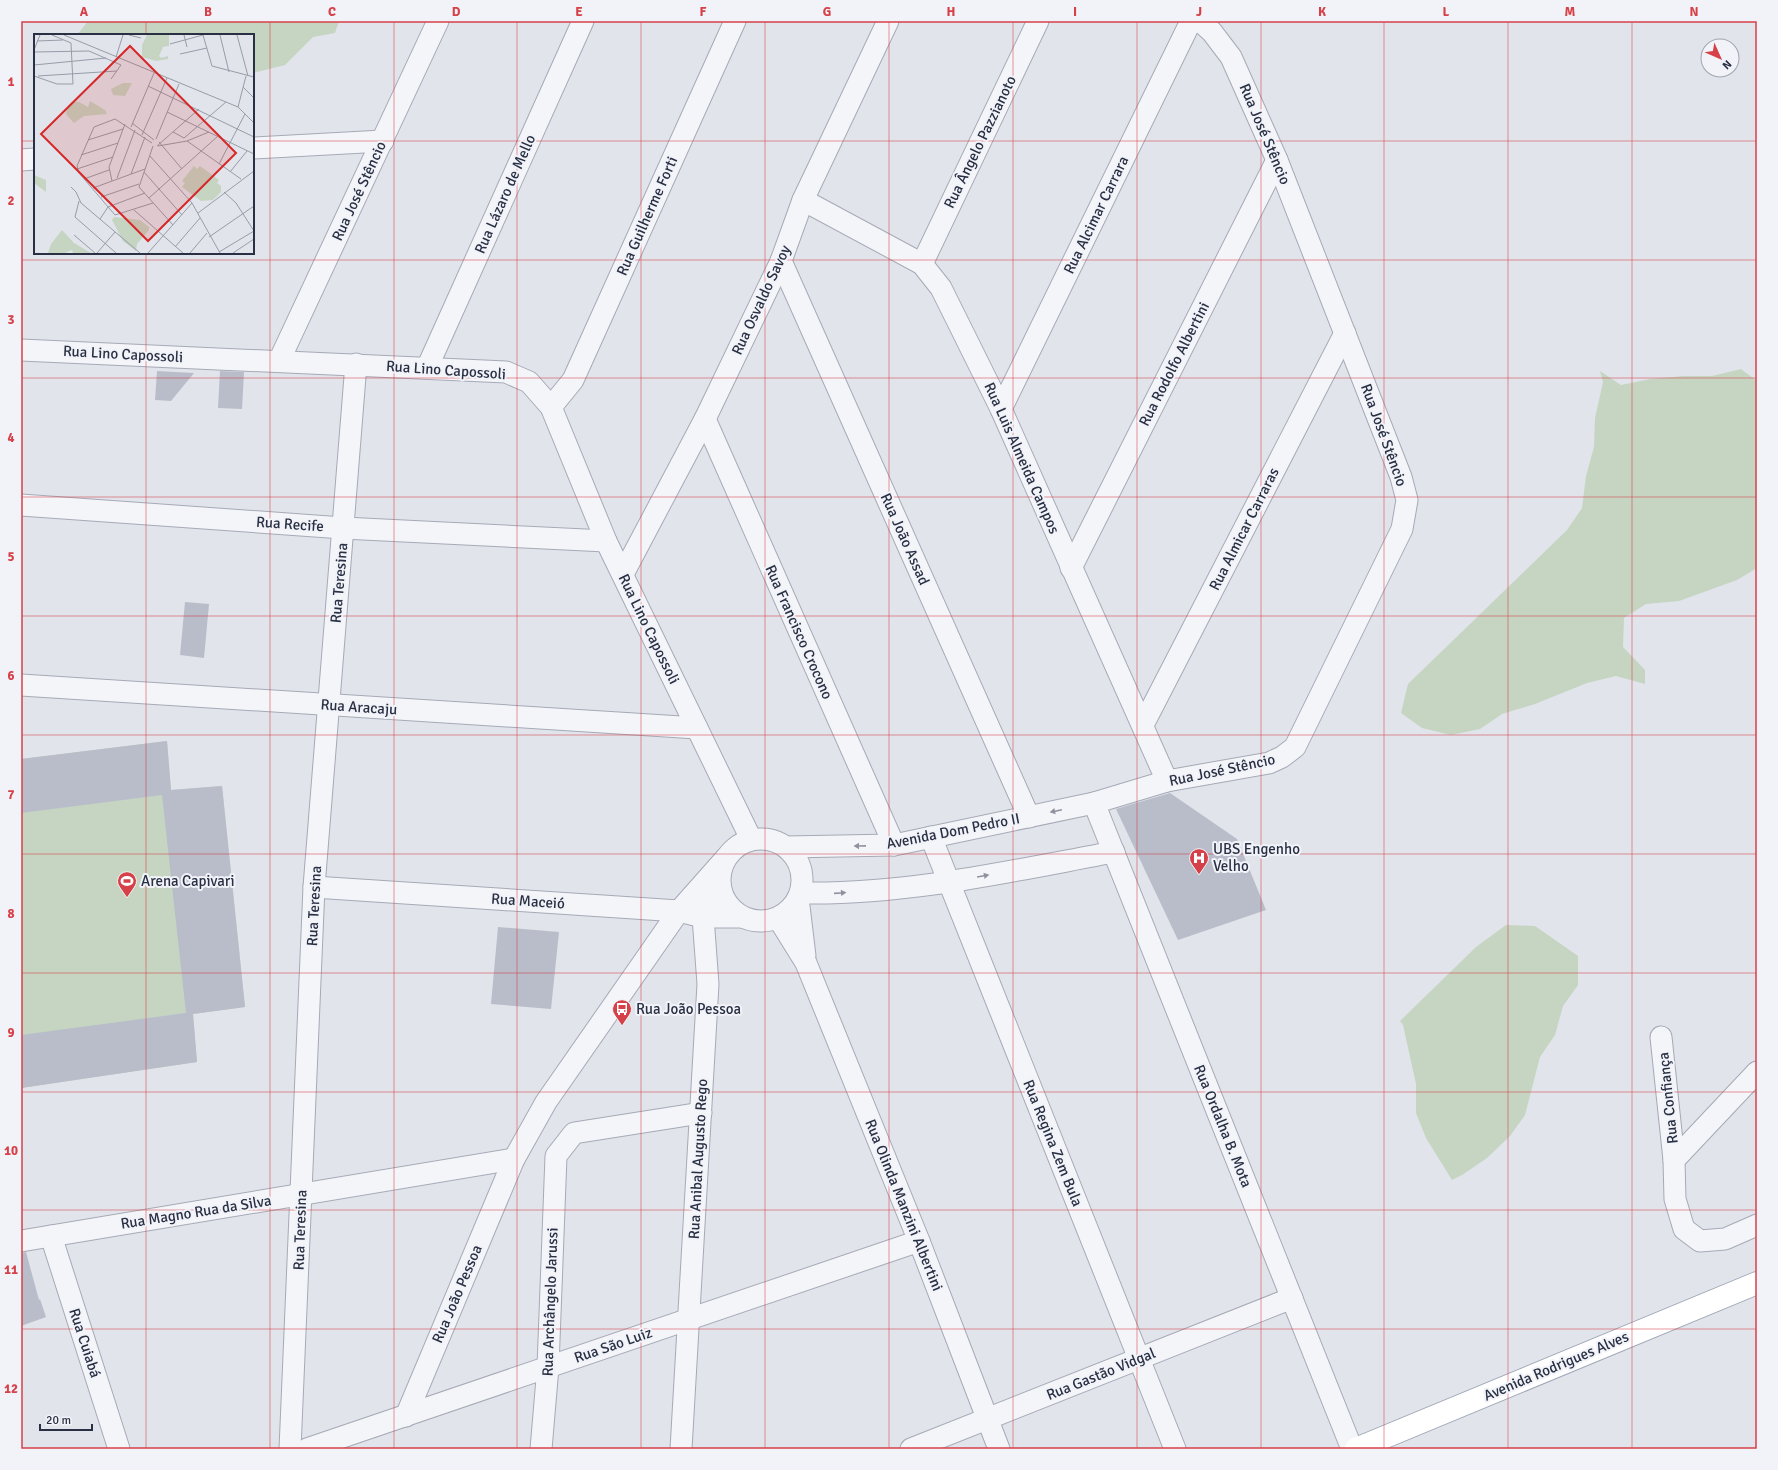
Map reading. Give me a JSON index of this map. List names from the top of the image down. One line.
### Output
{"streets":{"main road":["Avenida Rodrigues Alves"],"street":["Rua José Stêncio","Rua Ângelo Pazzianoto","Rua Lázaro de Mello","Rua Alcimar Carrara","Rua Guilherme Forti","Rua Osvaldo Savoy","Rua Lino Capossoli","Rua Rodolfo Albertini","Rua Luis Almeida Campos","Rua Recife","Rua Almicar Carraras","Rua João Assad","Rua Teresina","Rua Francisco Crocono","Rua Aracaju","Avenida Dom Pedro II","Rua Maceió","Rua Confiança","Rua Ordalha B. Mota","Rua Regina Zem Bula","Rua Anibal Augusto Rego","Rua Olinda Manzini Albertini","Rua Magno Rua da Silva","Rua João Pessoa","Rua Archângelo Jarussi","Rua Cuiabá","Rua São Luiz","Rua Gastão Vidgal"]},"crossings":[["Rua José Stêncio","Rua Lino Capossoli"],["Rua José Stêncio","Rua Rodolfo Albertini"],["Rua José Stêncio","Rua Luis Almeida Campos"],["Rua José Stêncio","Rua Almicar Carraras"],["Rua José Stêncio","Avenida Dom Pedro II"],["Rua José Stêncio","Rua Ordalha B. Mota"],["Rua Ângelo Pazzianoto","Rua Luis Almeida Campos"],["Rua Lázaro de Mello","Rua Lino Capossoli"],["Rua Alcimar Carrara","Rua Luis Almeida Campos"],["Rua Guilherme Forti","Rua Lino Capossoli"],["Rua Osvaldo Savoy","Rua Lino Capossoli"],["Rua Osvaldo Savoy","Rua Luis Almeida Campos"],["Rua Osvaldo Savoy","Rua João Assad"],["Rua Osvaldo Savoy","Rua Francisco Crocono"],["Rua Lino Capossoli","Rua Recife"],["Rua Lino Capossoli","Rua Teresina"],["Rua Lino Capossoli","Rua Aracaju"],["Rua Lino Capossoli","Avenida Dom Pedro II"],["Rua Lino Capossoli","Rua Maceió"],["Rua Lino Capossoli","Rua Anibal Augusto Rego"],["Rua Lino Capossoli","Rua Olinda Manzini Albertini"],["Rua Lino Capossoli","Rua João Pessoa"],["Rua Rodolfo Albertini","Rua Luis Almeida Campos"],["Rua Luis Almeida Campos","Rua Almicar Carraras"],["Rua Recife","Rua Teresina"],["Rua João Assad","Avenida Dom Pedro II"],["Rua Teresina","Rua Aracaju"],["Rua Teresina","Rua Maceió"],["Rua Teresina","Rua Magno Rua da Silva"],["Rua Francisco Crocono","Avenida Dom Pedro II"],["Avenida Dom Pedro II","Rua Maceió"],["Avenida Dom Pedro II","Rua Ordalha B. Mota"],["Avenida Dom Pedro II","Rua Regina Zem Bula"],["Avenida Dom Pedro II","Rua Anibal Augusto Rego"],["Avenida Dom Pedro II","Rua Olinda Manzini Albertini"],["Avenida Dom Pedro II","Rua João Pessoa"],["Rua Maceió","Rua Anibal Augusto Rego"],["Rua Maceió","Rua Olinda Manzini Albertini"],["Rua Maceió","Rua João Pessoa"],["Rua Ordalha B. Mota","Rua Gastão Vidgal"],["Rua Regina Zem Bula","Rua Gastão Vidgal"],["Rua Anibal Augusto Rego","Rua Olinda Manzini Albertini"],["Rua Anibal Augusto Rego","Rua João Pessoa"],["Rua Anibal Augusto Rego","Rua Archângelo Jarussi"],["Rua Anibal Augusto Rego","Rua São Luiz"],["Rua Olinda Manzini Albertini","Rua João Pessoa"],["Rua Olinda Manzini Albertini","Rua São Luiz"],["Rua Olinda Manzini Albertini","Rua Gastão Vidgal"],["Rua Magno Rua da Silva","Rua João Pessoa"],["Rua Magno Rua da Silva","Rua Cuiabá"],["Rua João Pessoa","Rua São Luiz"],["Rua Archângelo Jarussi","Rua São Luiz"]],"places":{"hospital":["UBS Engenho Velho"],"sports":["Arena Capivari"],"bus stop":["Rua João Pessoa"]},"scale_bar":"20 m","north":"bottom right","grid":{"columns":["A","B","C","D","E","F","G","H","I","J","K","L","M","N"],"rows":["1","2","3","4","5","6","7","8","9","10","11","12"]}}
